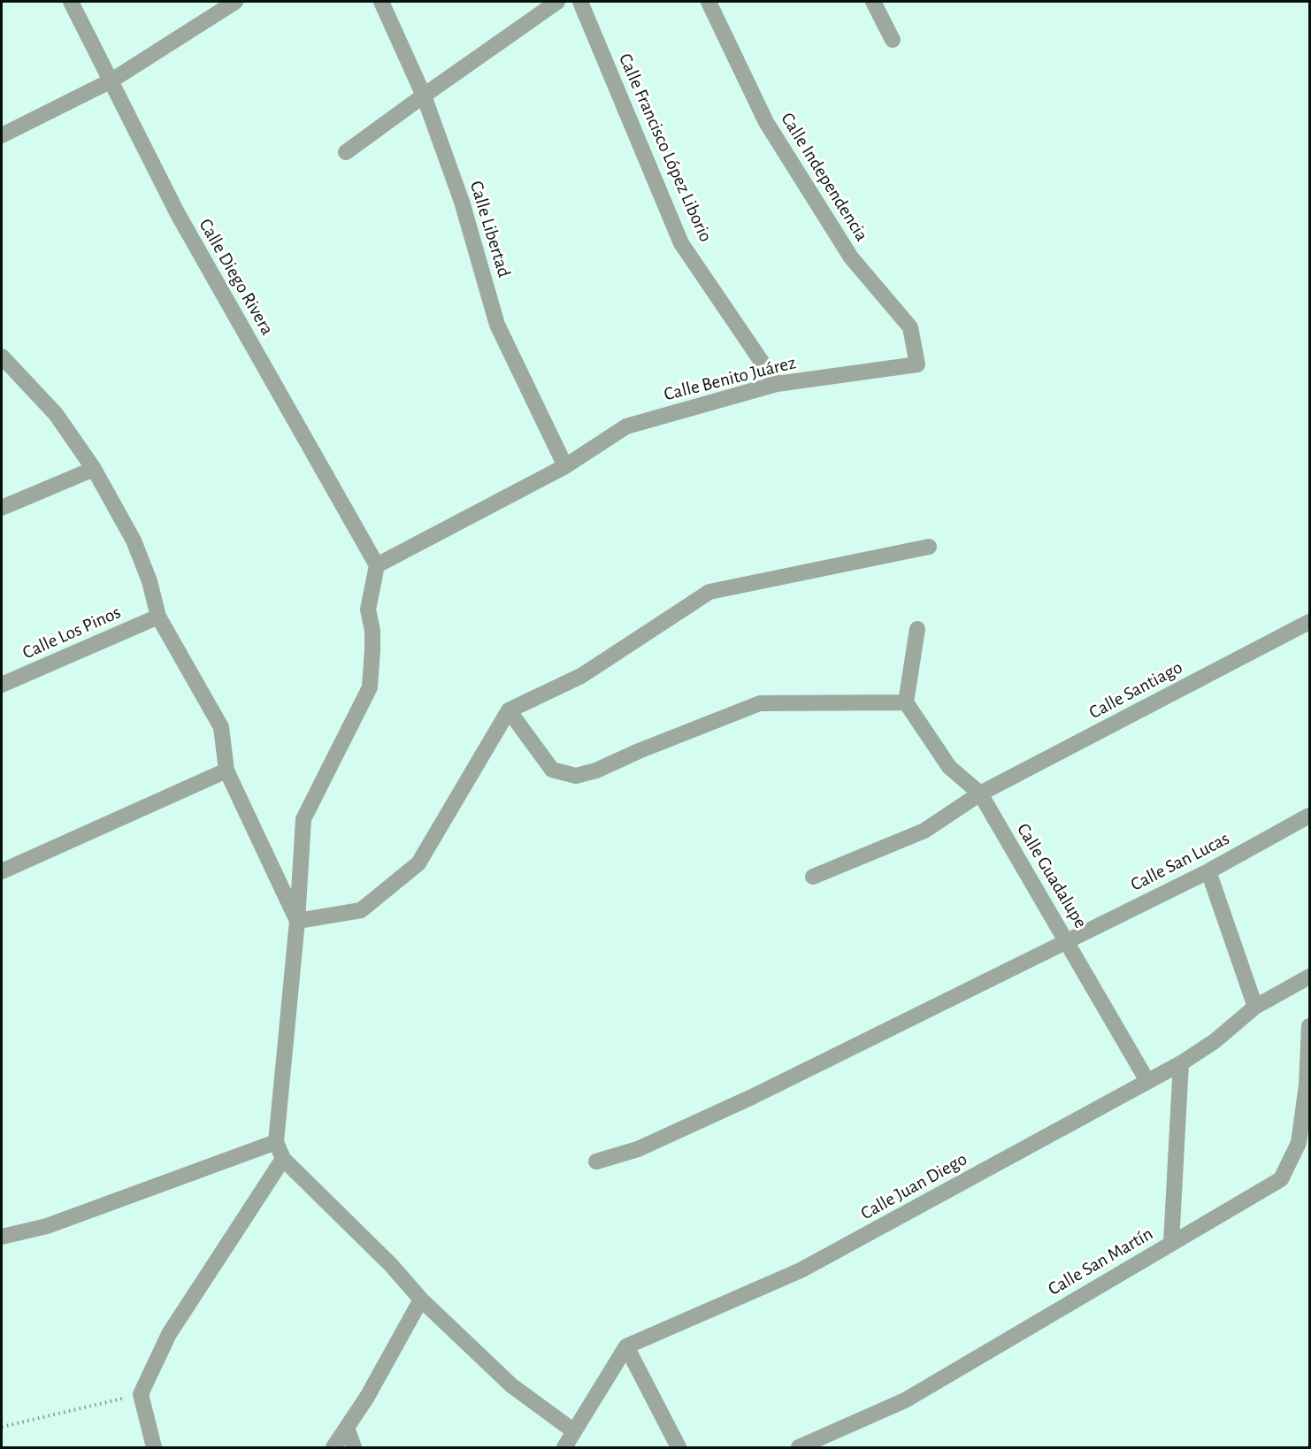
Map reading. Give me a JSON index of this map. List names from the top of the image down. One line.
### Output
{"streets":{"street":["Calle Francisco López Liborio","Calle Independencia","Calle Libertad","Calle Diego Rivera","Calle Benito Juárez","Calle Los Pinos","Calle Santiago","Calle San Lucas","Calle Guadalupe","Calle Juan Diego","Calle San Martín"]},"crossings":[["Calle Francisco López Liborio","Calle Benito Juárez"],["Calle Independencia","Calle Benito Juárez"],["Calle Libertad","Calle Benito Juárez"],["Calle Diego Rivera","Calle Benito Juárez"],["Calle Santiago","Calle Guadalupe"],["Calle San Lucas","Calle Guadalupe"],["Calle Guadalupe","Calle Juan Diego"]]}
